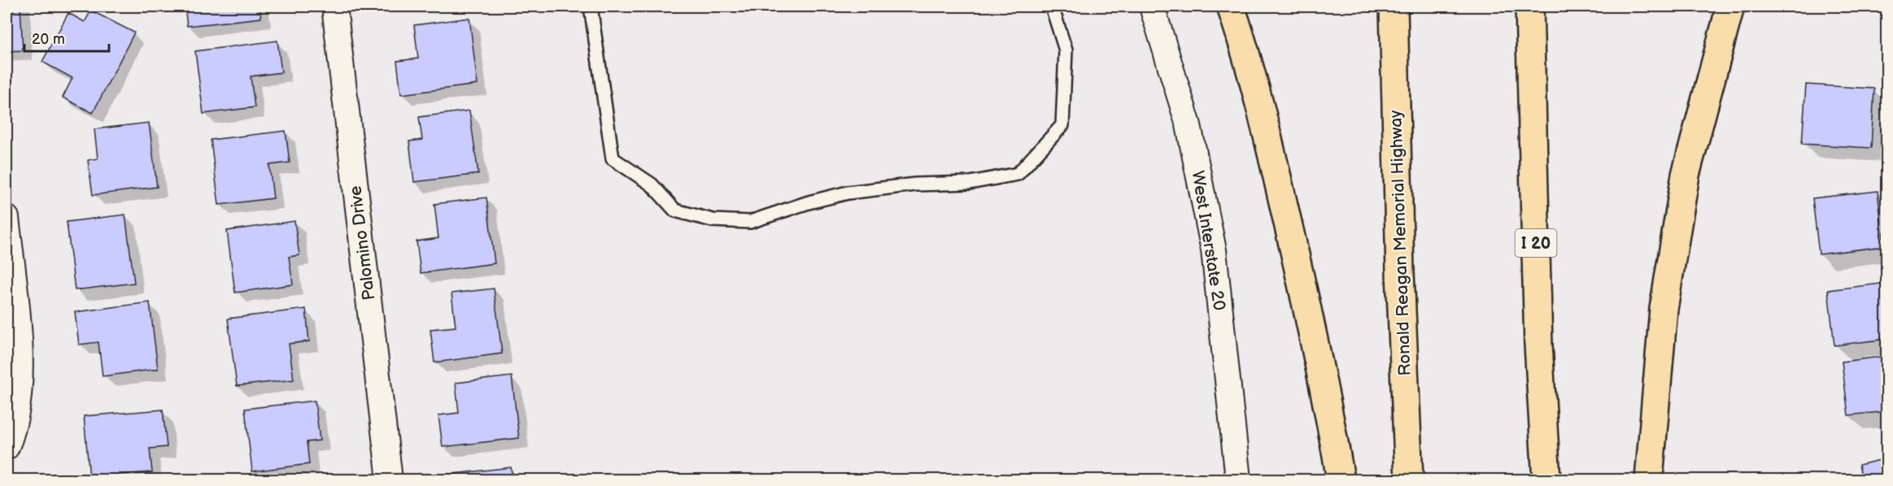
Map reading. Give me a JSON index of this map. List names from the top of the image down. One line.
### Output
{"streets":{"highway":["Ronald Reagan Memorial Highway","I 20"],"street":["West Interstate 20","Palomino Drive"]},"scale_bar":"20 m"}
